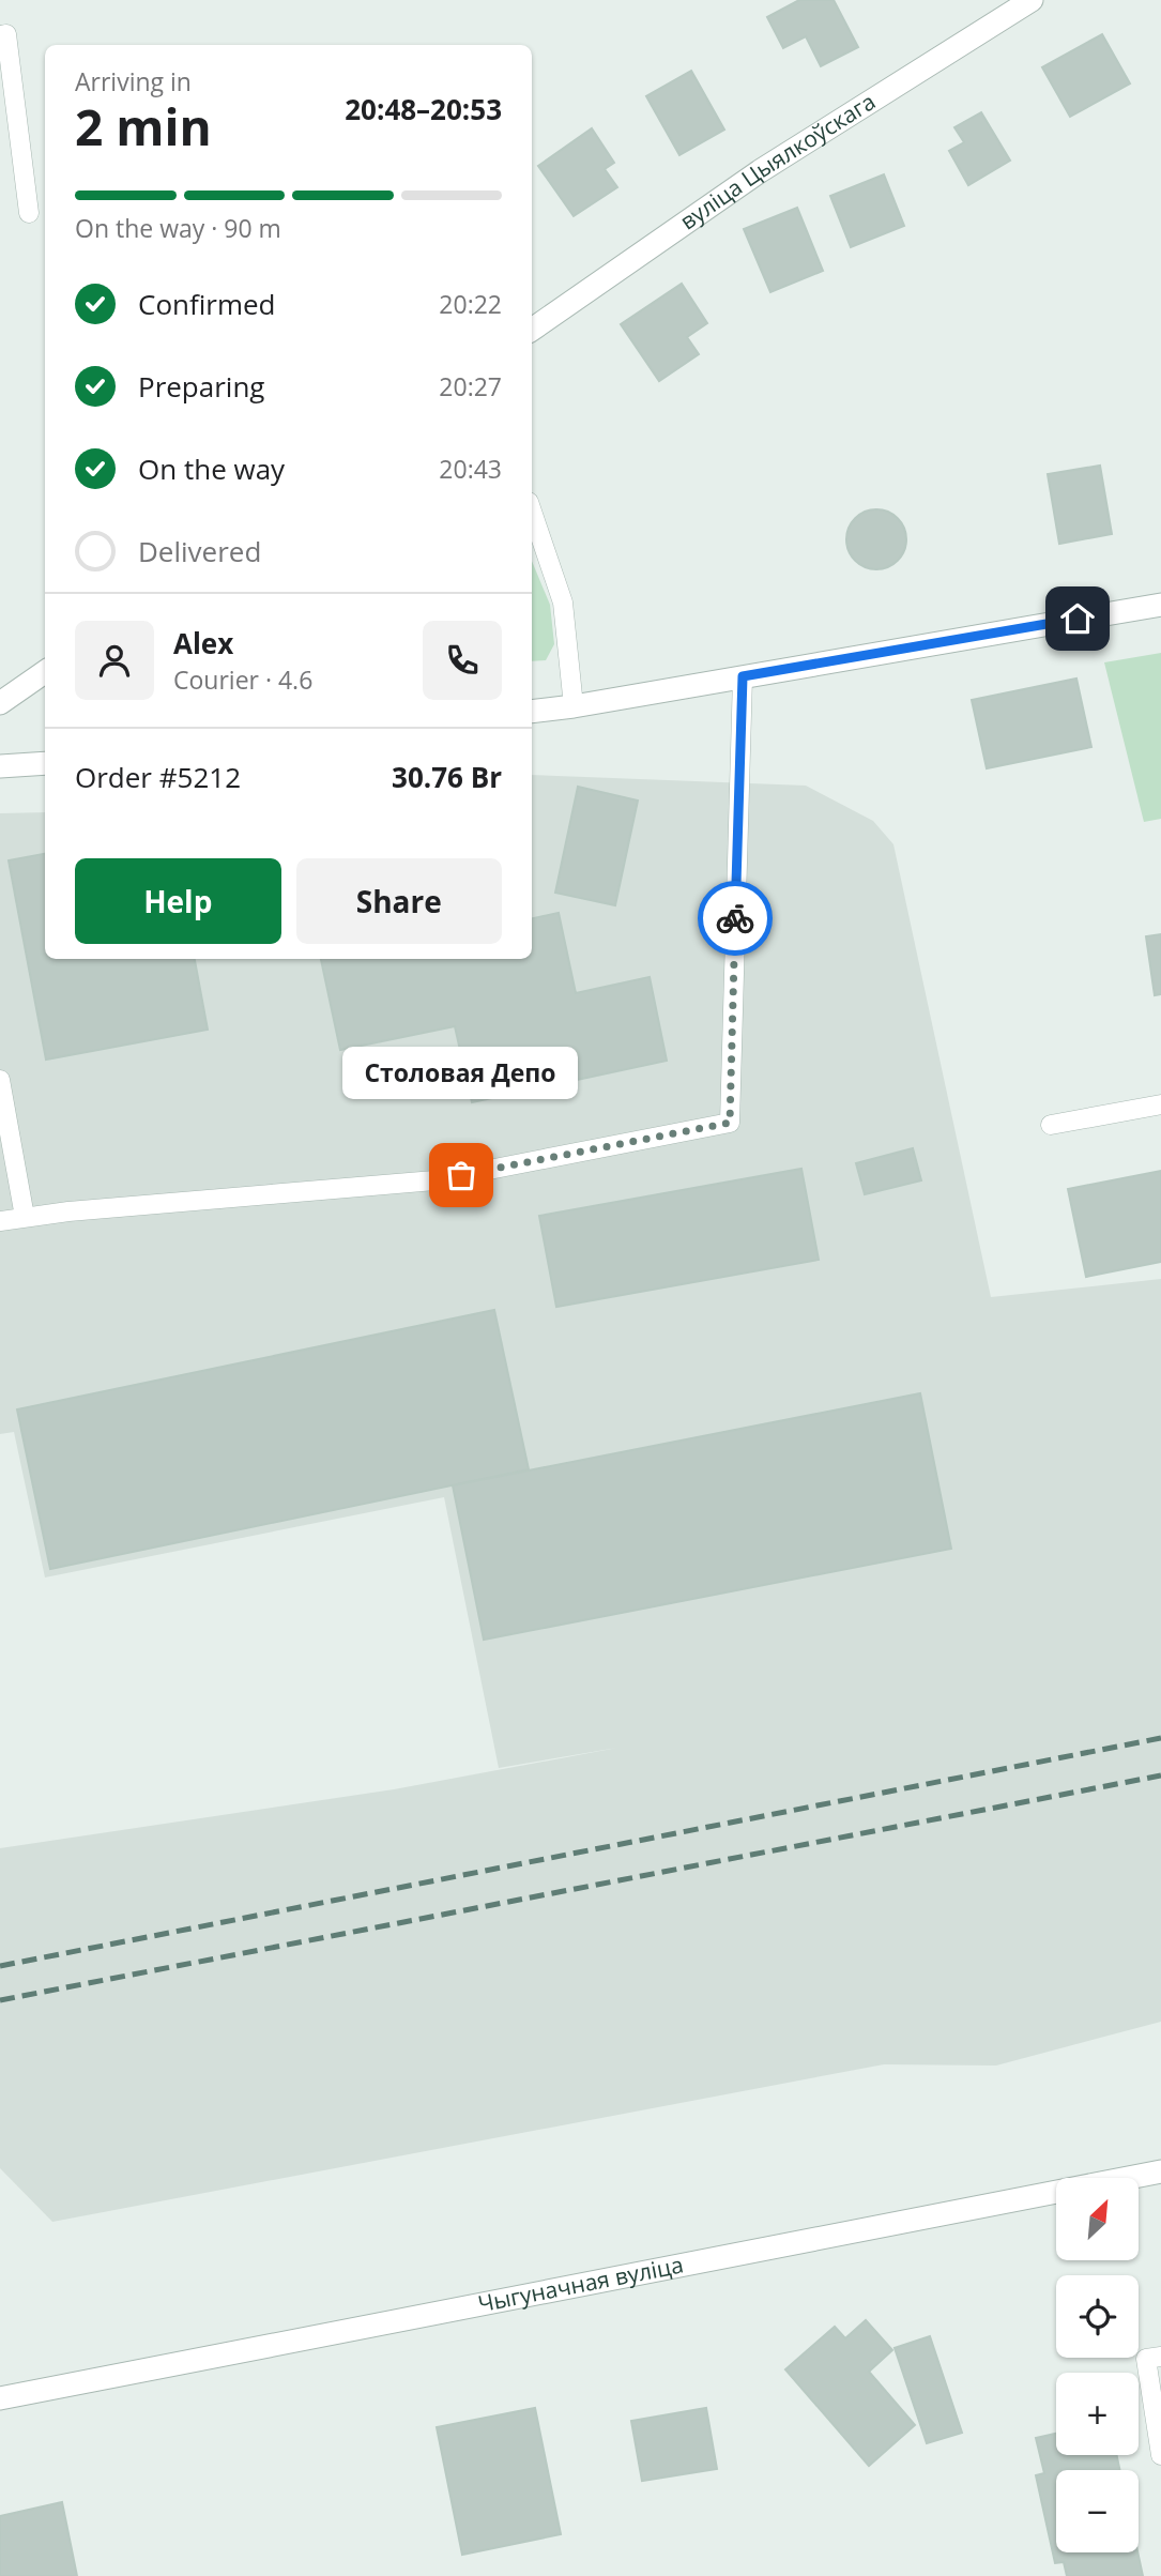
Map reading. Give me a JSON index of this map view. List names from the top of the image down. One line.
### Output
{"streets":{"street":["вуліца Цыялкоўскага","Чыгуначная вуліца"]},"places":["Столовая Депо"],"north":"top right","page":{"heading":["2 min","Arriving in","20:48–20:53"],"panel":["Alex","Courier · 4.6","Order #5212","30.76 Br"],"bar":"On the way · 90 m","list":[["Confirmed","20:22"],["Preparing","20:27"],["On the way","20:43"],"Delivered"],"buttons":["Help","Share"],"bubble":"Столовая Депо","map_buttons":["+","−"]}}
